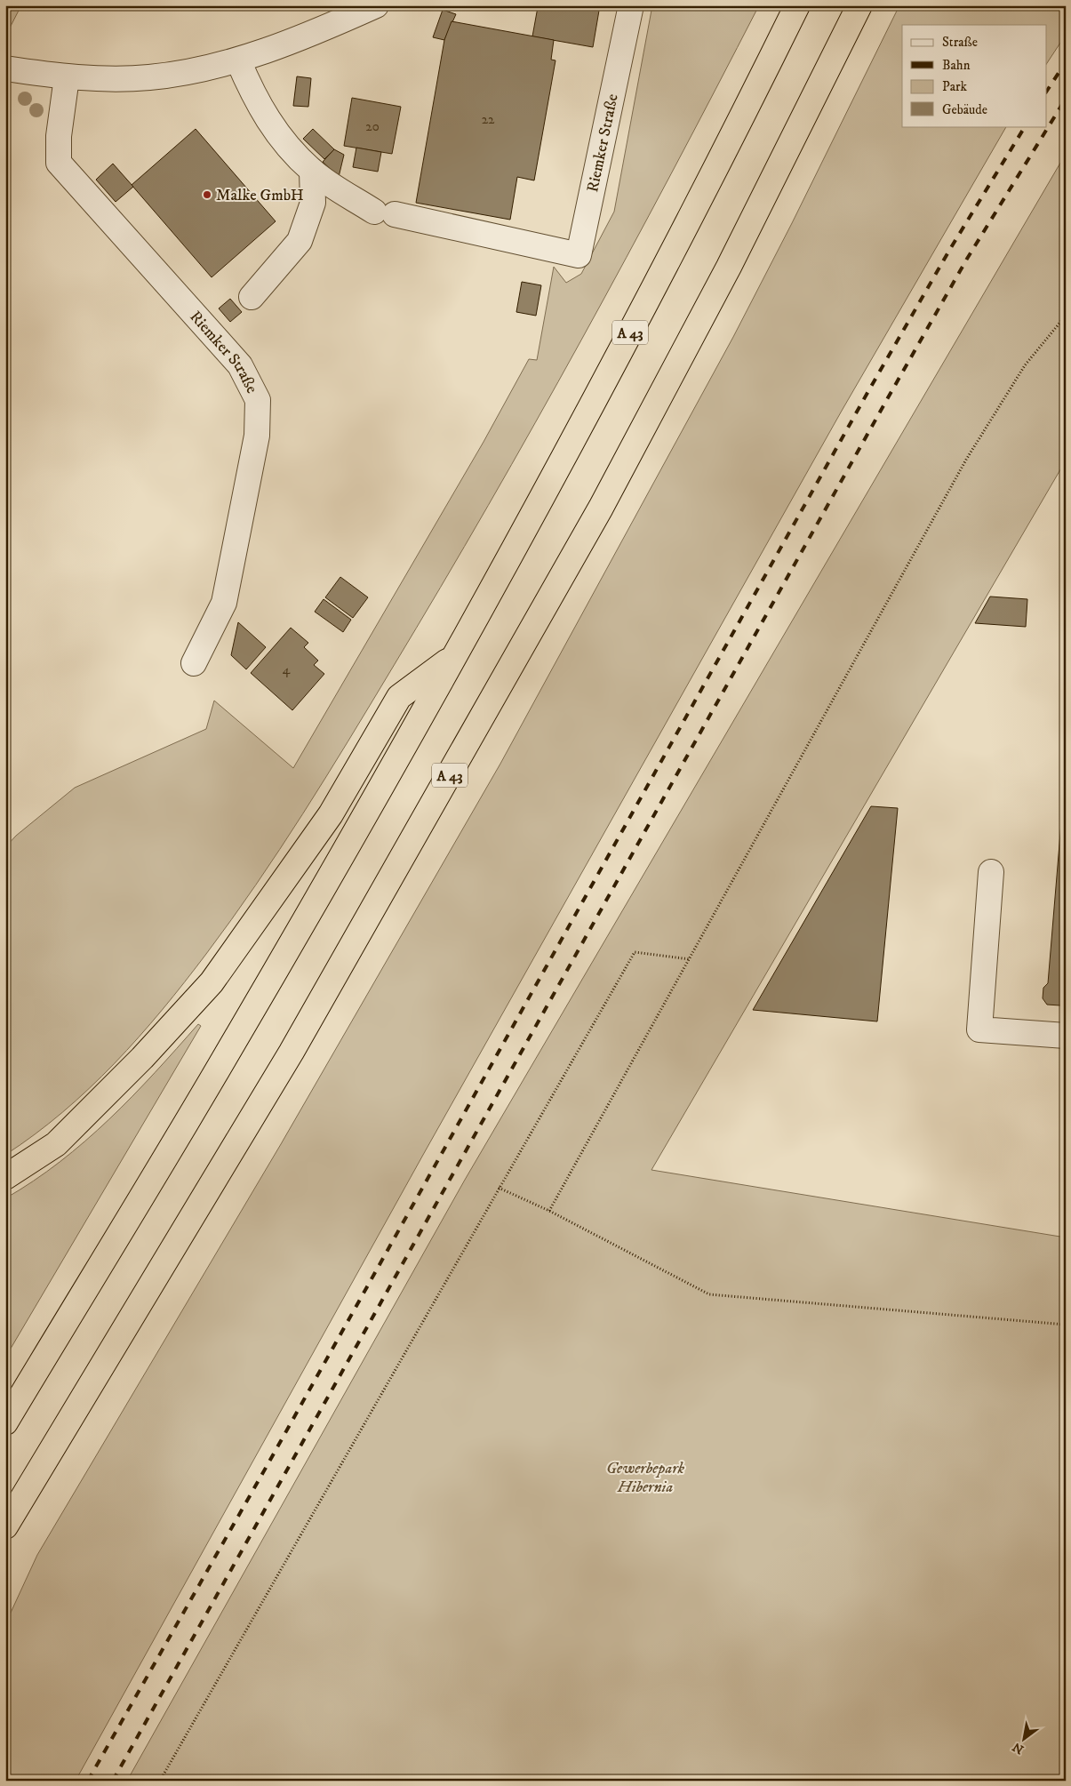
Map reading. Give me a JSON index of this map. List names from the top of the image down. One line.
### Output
{"streets":{"highway":["A 43"],"street":["Riemker Straße"]},"parks":["Gewerbepark Hibernia"],"places":["Malke GmbH"],"house_numbers":["22","20","4"],"legend":["Straße","Bahn","Park","Gebäude"],"north":"bottom left"}
